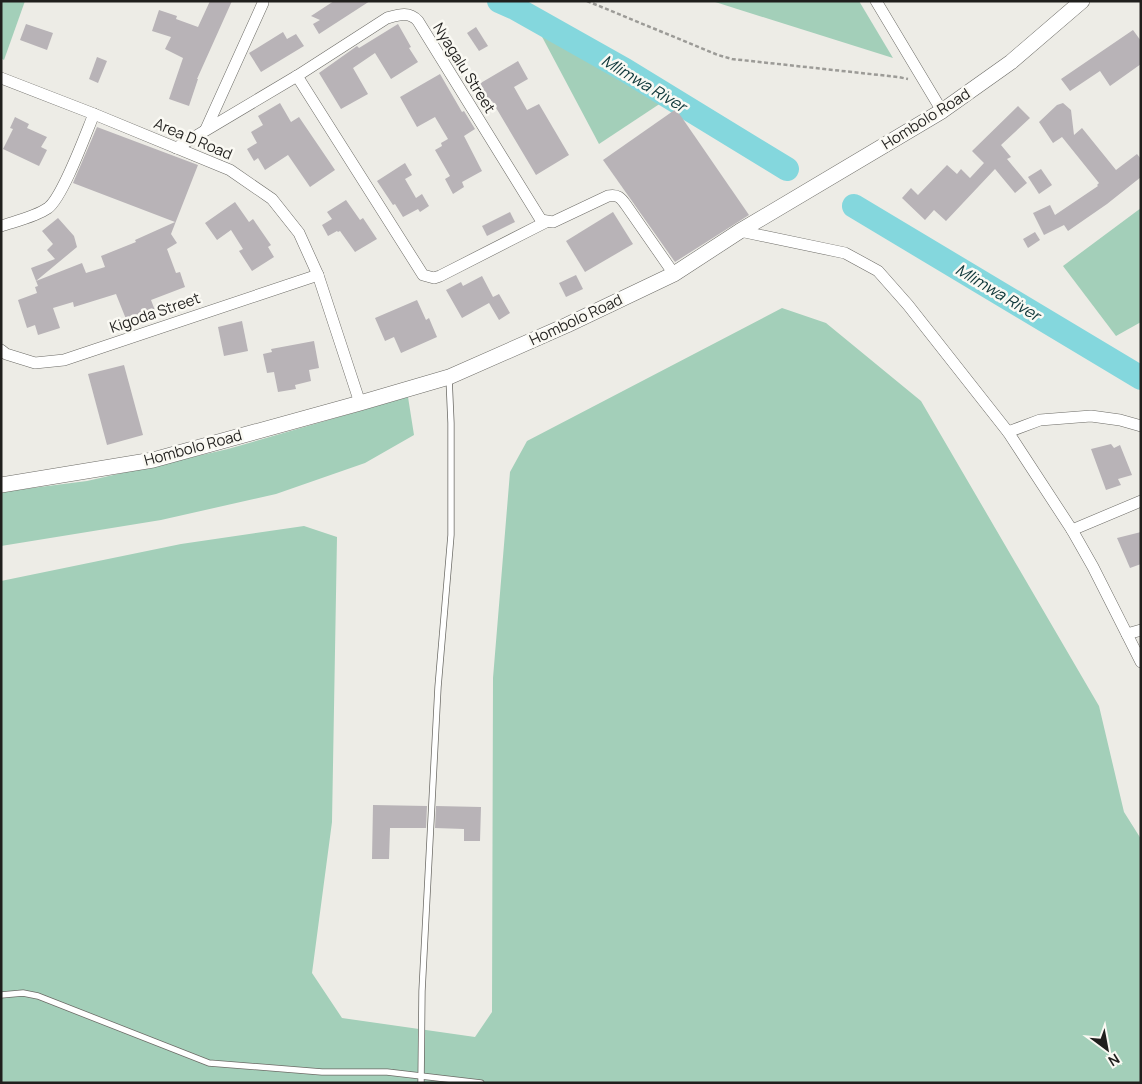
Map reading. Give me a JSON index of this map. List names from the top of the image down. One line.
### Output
{"streets":{"street":["Nyagalu Street","Hombolo Road","Area D Road","Kigoda Street"]},"crossings":[["Nyagalu Street","Area D Road"],["Hombolo Road","Area D Road"],["Area D Road","Kigoda Street"]],"water":["Mlimwa River"],"north":"bottom right"}
